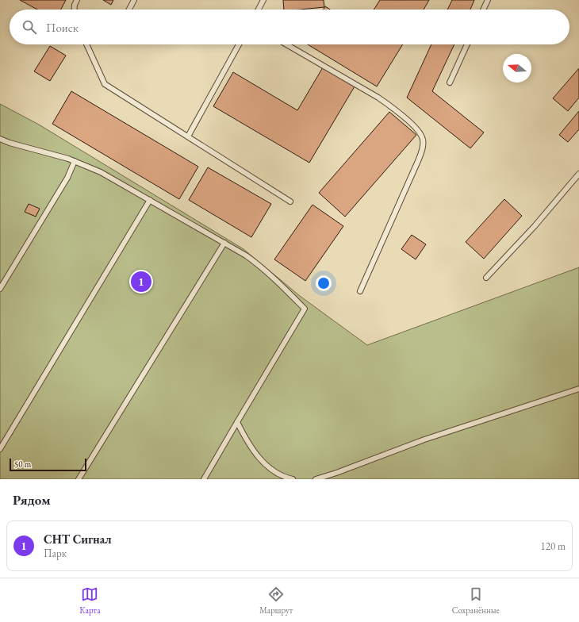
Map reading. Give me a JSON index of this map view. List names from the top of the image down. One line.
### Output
{"scale_bar":"50 m","north":"left","page":{"search":"Поиск","pins":"1","scale":"50 m","heading":"Рядом","list":[{"mark":"1","name":"СНТ Сигнал","note":"Парк","value":"120 m"}],"nav":["Карта","Маршрут","Сохранённые"]}}
